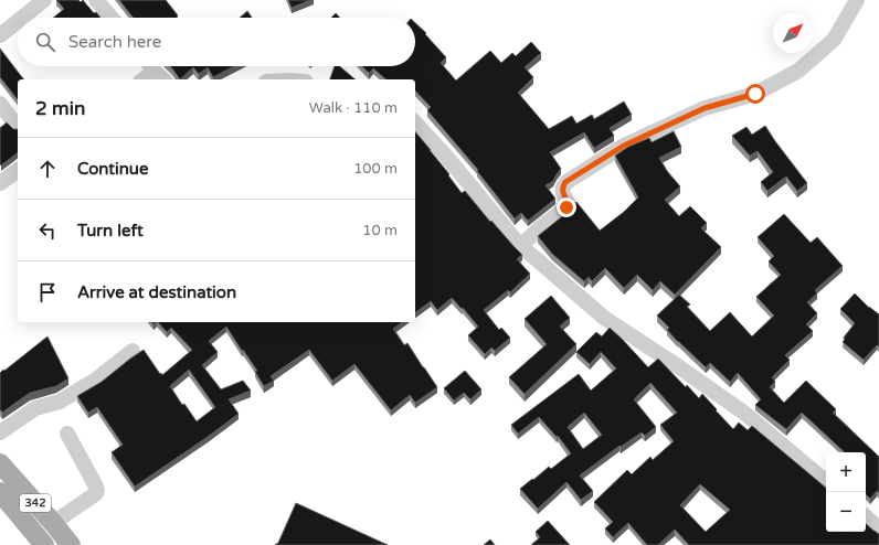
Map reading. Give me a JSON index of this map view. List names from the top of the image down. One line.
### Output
{"streets":{"main road":["342"]},"north":"top right","page":{"search":"Search here","heading":["2 min","Walk · 110 m"],"list":[["Continue","100 m"],["Turn left","10 m"],"Arrive at destination"],"map_buttons":["+","−"]}}
